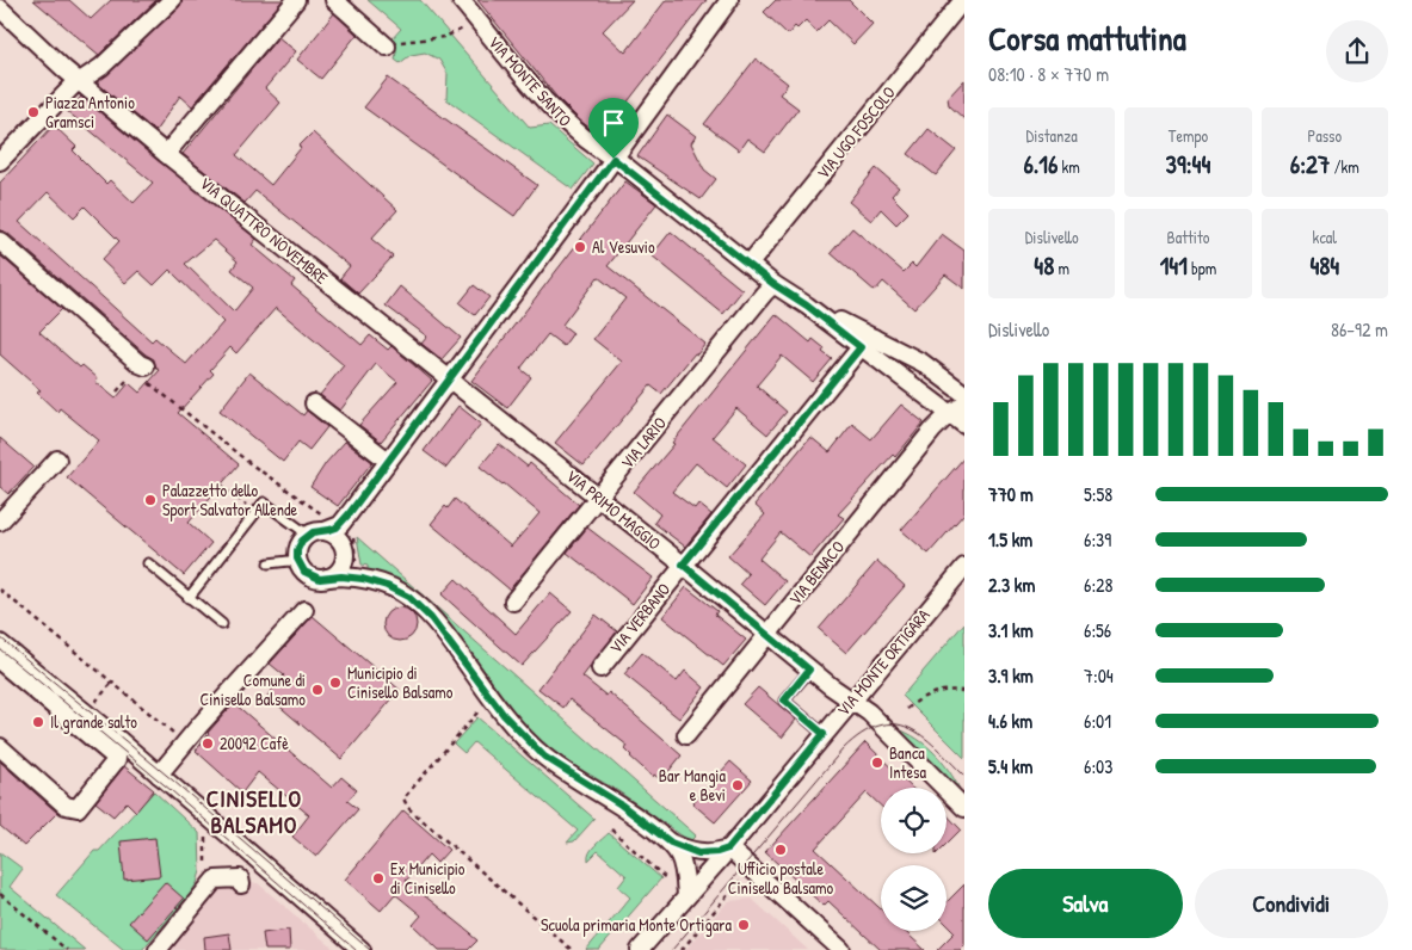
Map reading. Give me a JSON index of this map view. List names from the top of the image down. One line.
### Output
{"streets":{"street":["VIA MONTE SANTO","VIA UGO FOSCOLO","VIA QUATTRO NOVEMBRE","VIA LARIO","VIA PRIMO MAGGIO","VIA BENACO","VIA VERBANO","VIA MONTE ORTIGARA"]},"crossings":[["VIA MONTE SANTO","VIA UGO FOSCOLO"],["VIA MONTE SANTO","VIA LARIO"],["VIA MONTE SANTO","VIA BENACO"],["VIA MONTE SANTO","VIA VERBANO"],["VIA QUATTRO NOVEMBRE","VIA PRIMO MAGGIO"],["VIA LARIO","VIA PRIMO MAGGIO"],["VIA PRIMO MAGGIO","VIA BENACO"],["VIA PRIMO MAGGIO","VIA VERBANO"],["VIA PRIMO MAGGIO","VIA MONTE ORTIGARA"]],"districts":["CINISELLO BALSAMO"],"places":["Piazza Antonio Gramsci","Al Vesuvio","Palazzetto dello Sport Salvator Allende","Municipio di Cinisello Balsamo","Comune di Cinisello Balsamo","Il grande salto","20092 Cafè","Banca Intesa","Bar Mangia e Bevi","Ufficio postale Cinisello Balsamo","Ex Municipio di Cinisello","Scuola primaria Monte Ortigara"],"page":{"heading":["Corsa mattutina","08:10 · 8 × 770 m"],"stats":[["Distanza","6.16 km"],["Tempo","39:44"],["Passo","6:27 /km"],["Dislivello","48 m"],["Battito","141 bpm"],["kcal","484"]],"chart":["Dislivello","86–92 m"],"list":[{"name":"770 m","note":"5:58"},{"name":"1.5 km","note":"6:39"},{"name":"2.3 km","note":"6:28"},{"name":"3.1 km","note":"6:56"},{"name":"3.9 km","note":"7:04"},{"name":"4.6 km","note":"6:01"},{"name":"5.4 km","note":"6:03"}],"buttons":["Salva","Condividi"]}}
